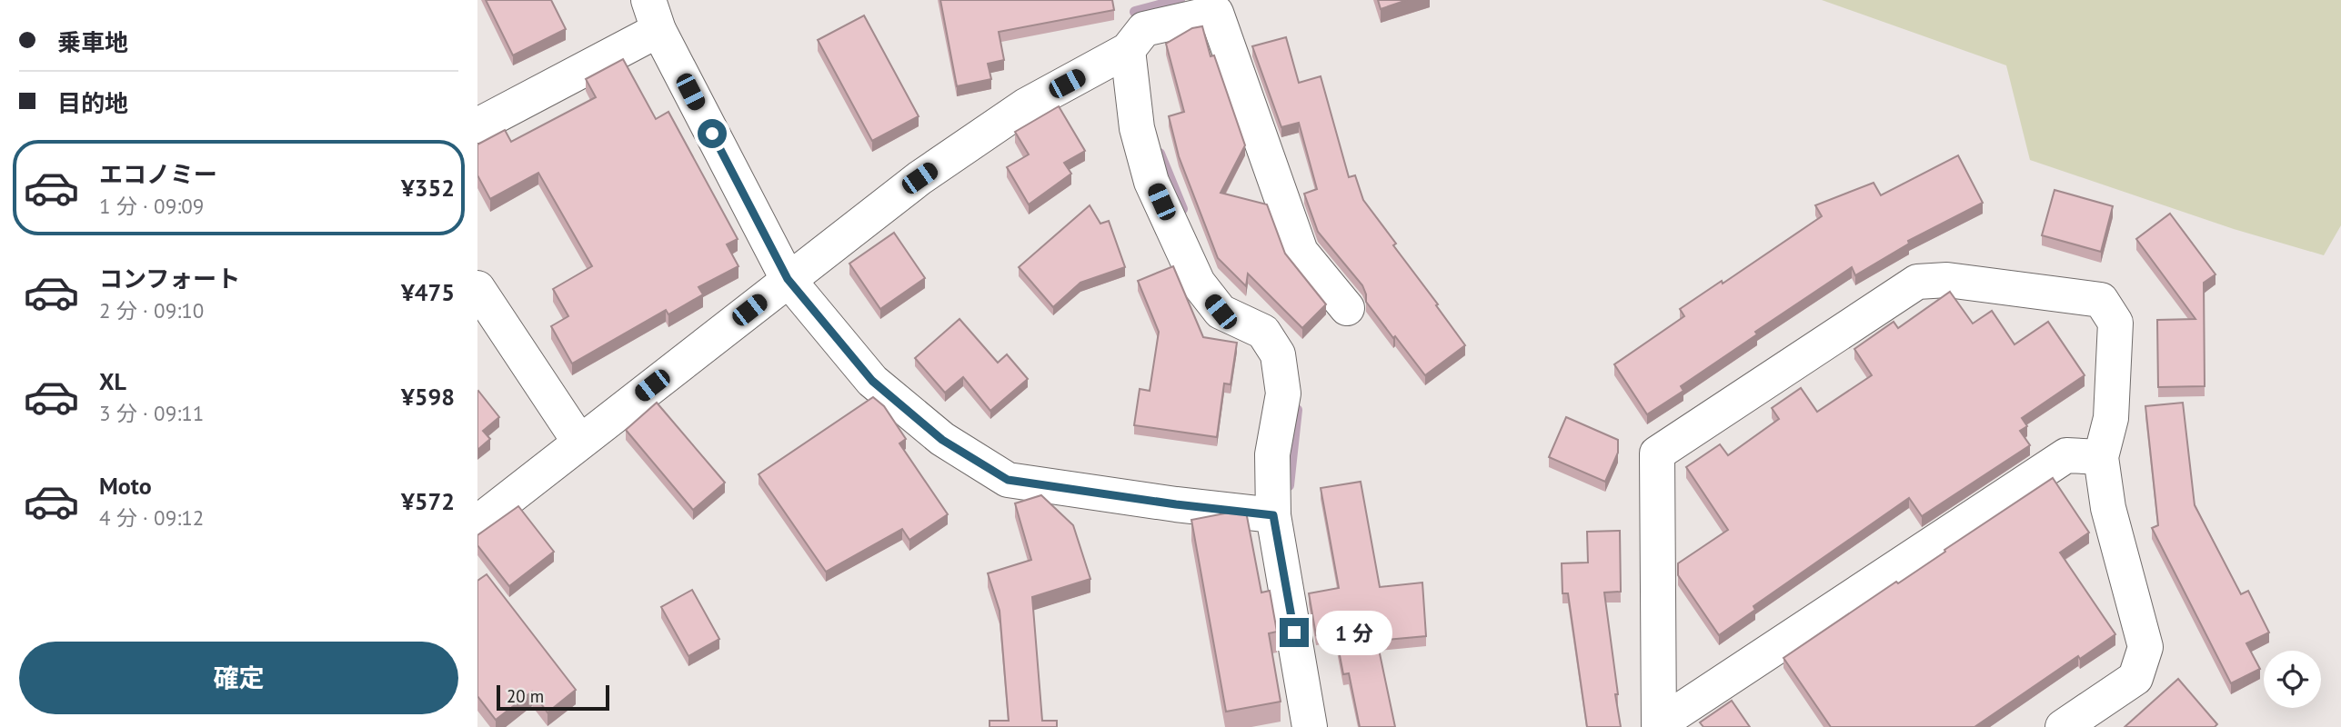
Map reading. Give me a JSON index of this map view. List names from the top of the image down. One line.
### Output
{"scale_bar":"20 m","page":{"banner":["乗車地","目的地"],"list":[{"name":"エコノミー","note":"1 分 · 09:09","value":"¥352"},{"name":"コンフォート","note":"2 分 · 09:10","value":"¥475"},{"name":"XL","note":"3 分 · 09:11","value":"¥598"},{"name":"Moto","note":"4 分 · 09:12","value":"¥572"}],"bubble":"1 分","buttons":"確定","scale":"20 m"}}
